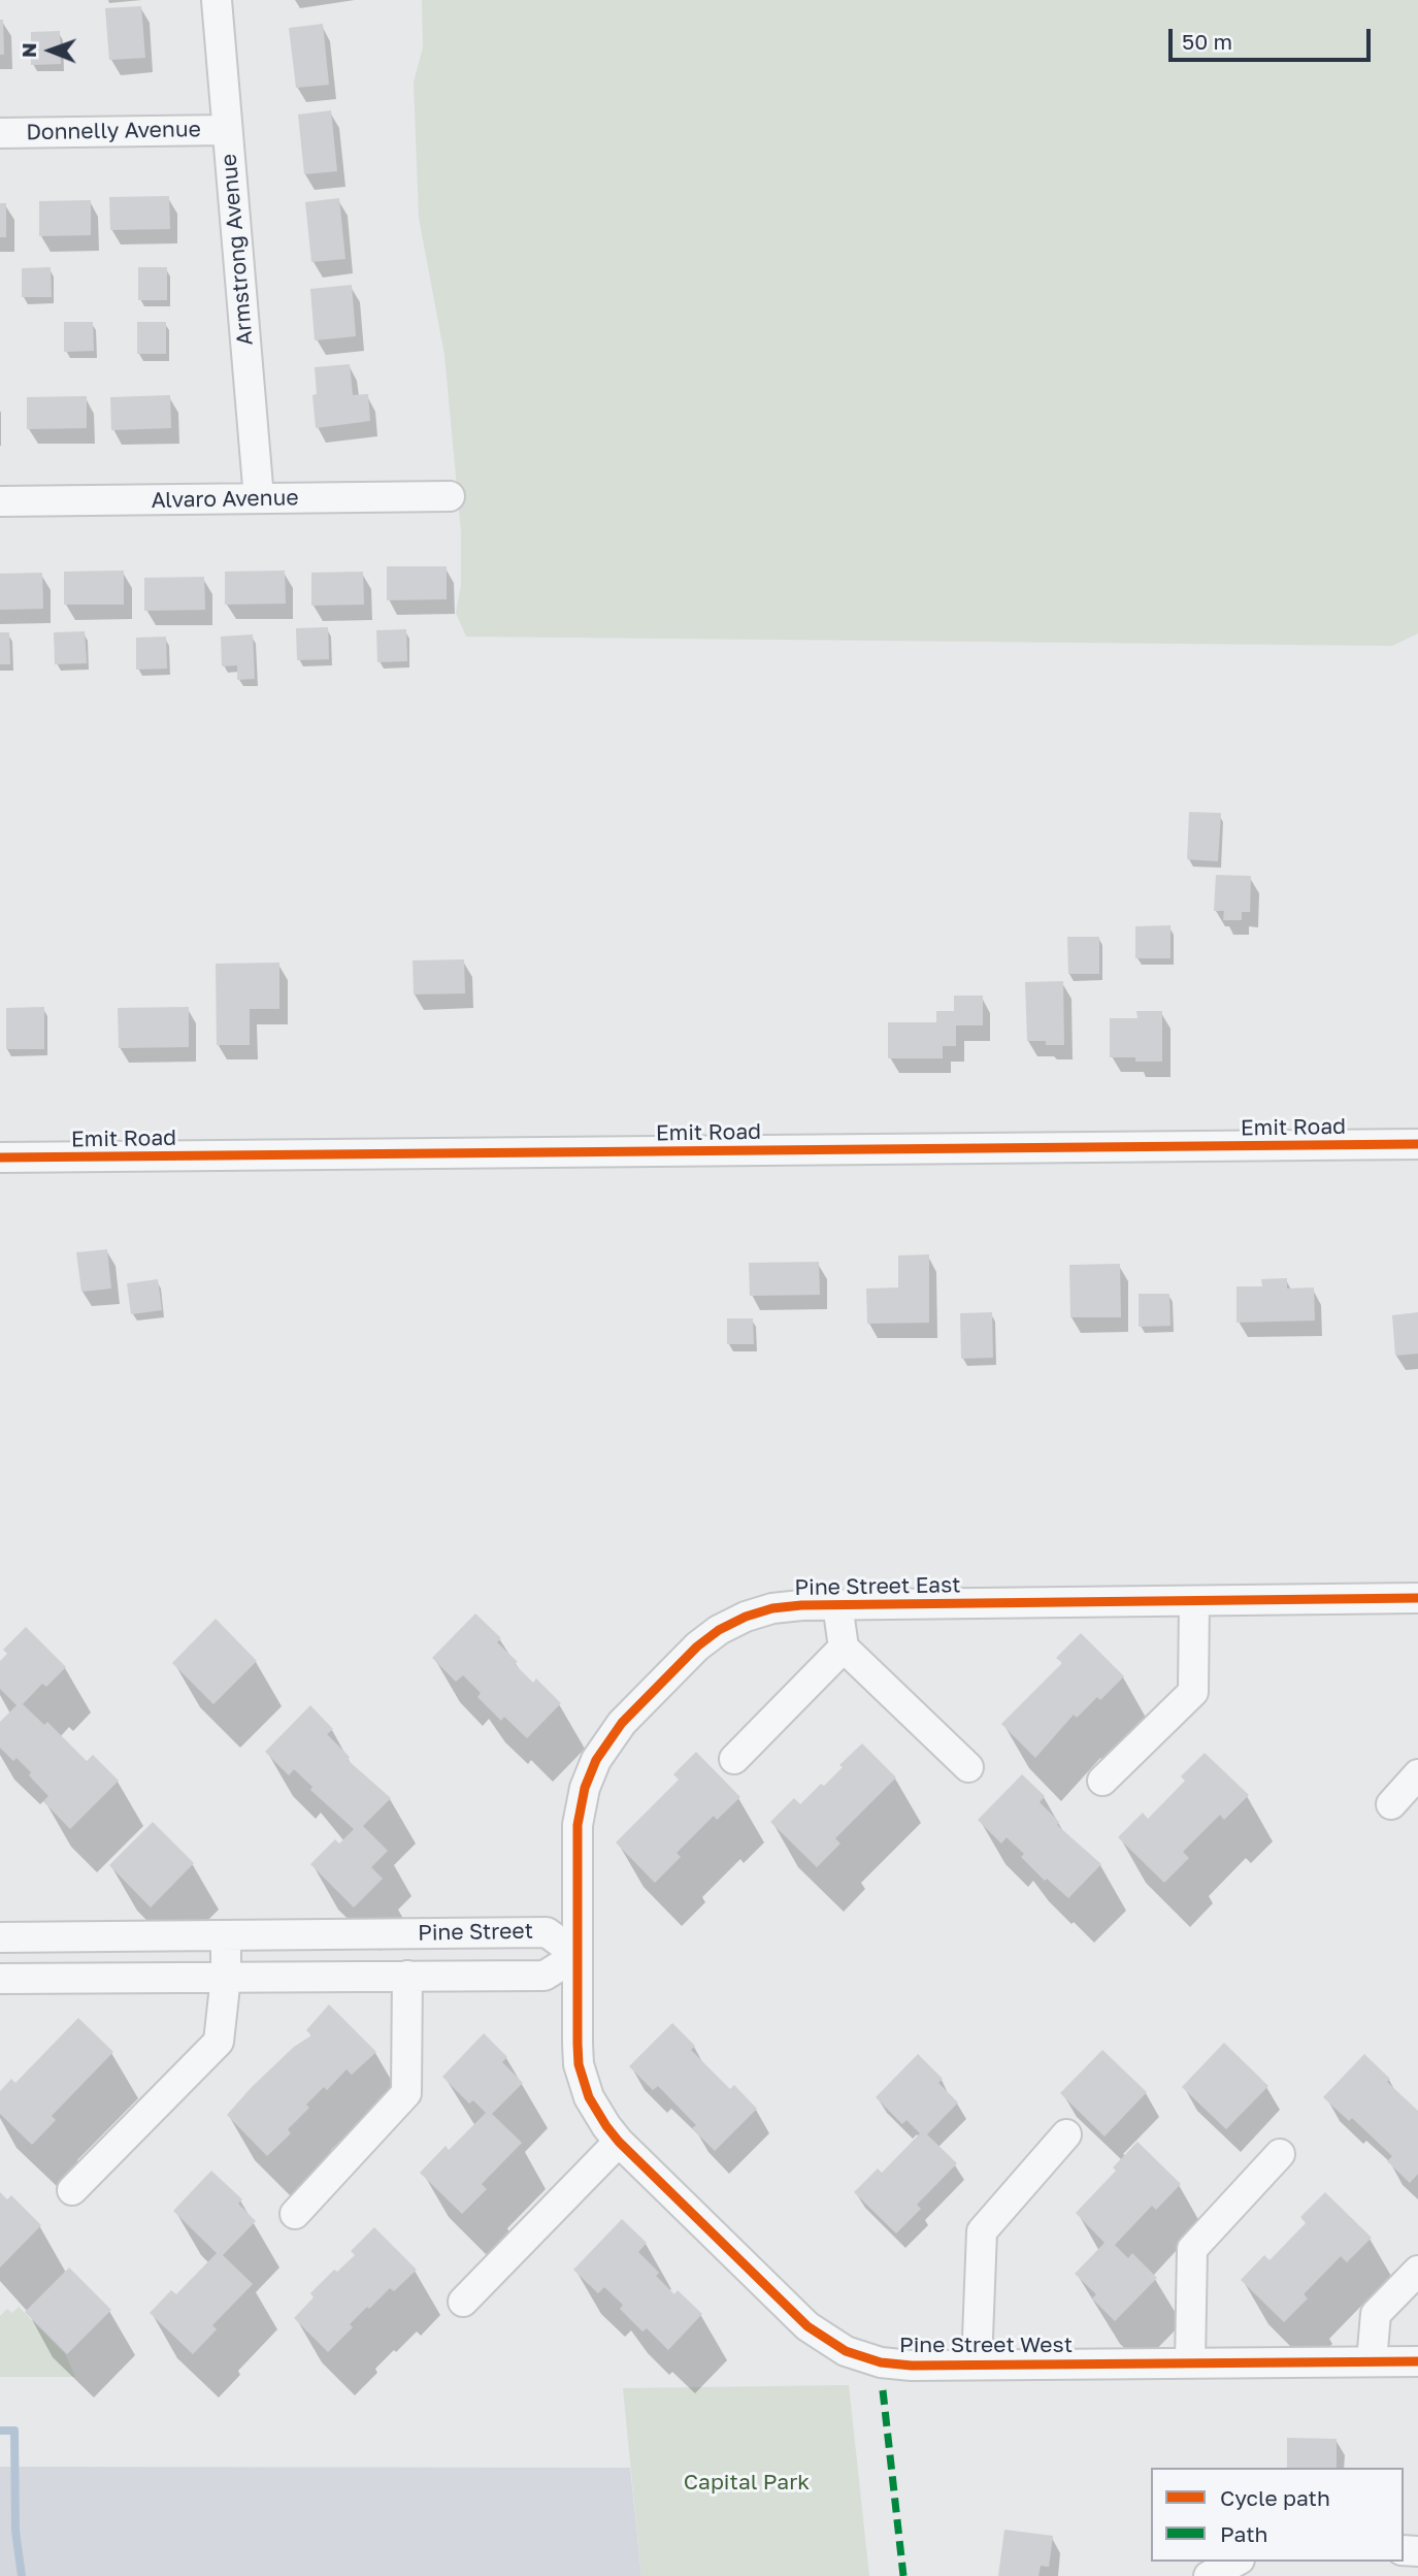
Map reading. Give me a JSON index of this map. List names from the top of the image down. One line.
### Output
{"streets":{"street":["Donnelly Avenue","Armstrong Avenue","Alvaro Avenue","Emit Road","Pine Street East","Pine Street","Pine Street West"]},"crossings":[["Donnelly Avenue","Armstrong Avenue"],["Armstrong Avenue","Alvaro Avenue"],["Pine Street East","Pine Street"],["Pine Street East","Pine Street West"],["Pine Street","Pine Street West"]],"parks":["Capital Park"],"legend":["Cycle path","Path"],"scale_bar":"50 m","north":"left"}
